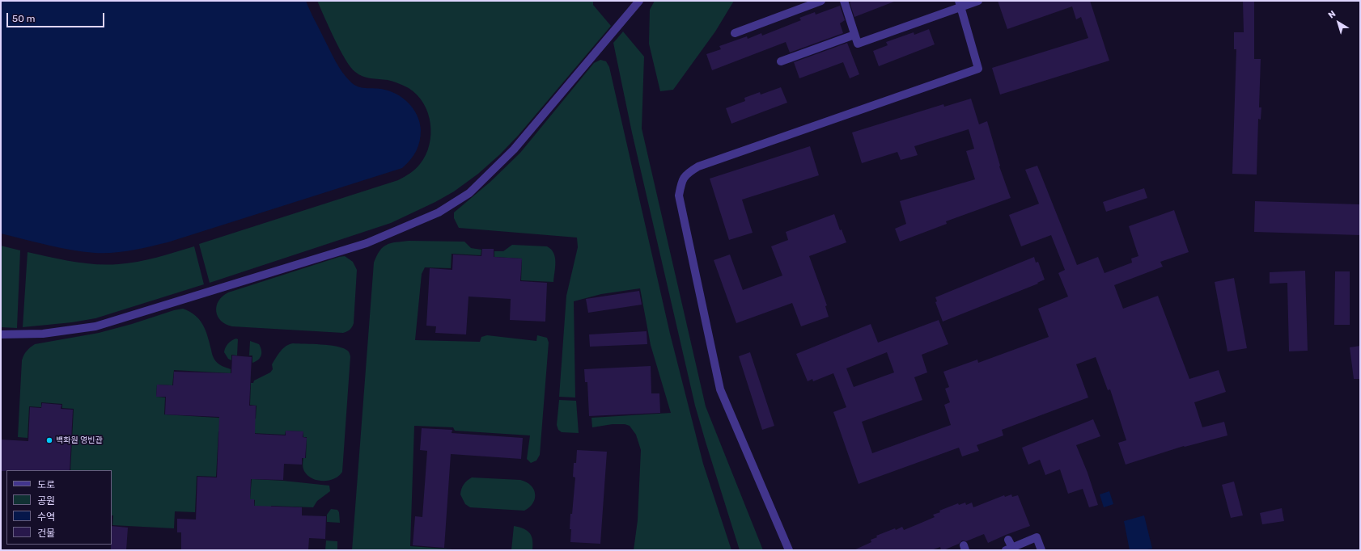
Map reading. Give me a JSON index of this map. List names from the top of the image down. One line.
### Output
{"places":["백화원 영빈관"],"legend":["도로","공원","수역","건물"],"scale_bar":"50 m","north":"top left"}
